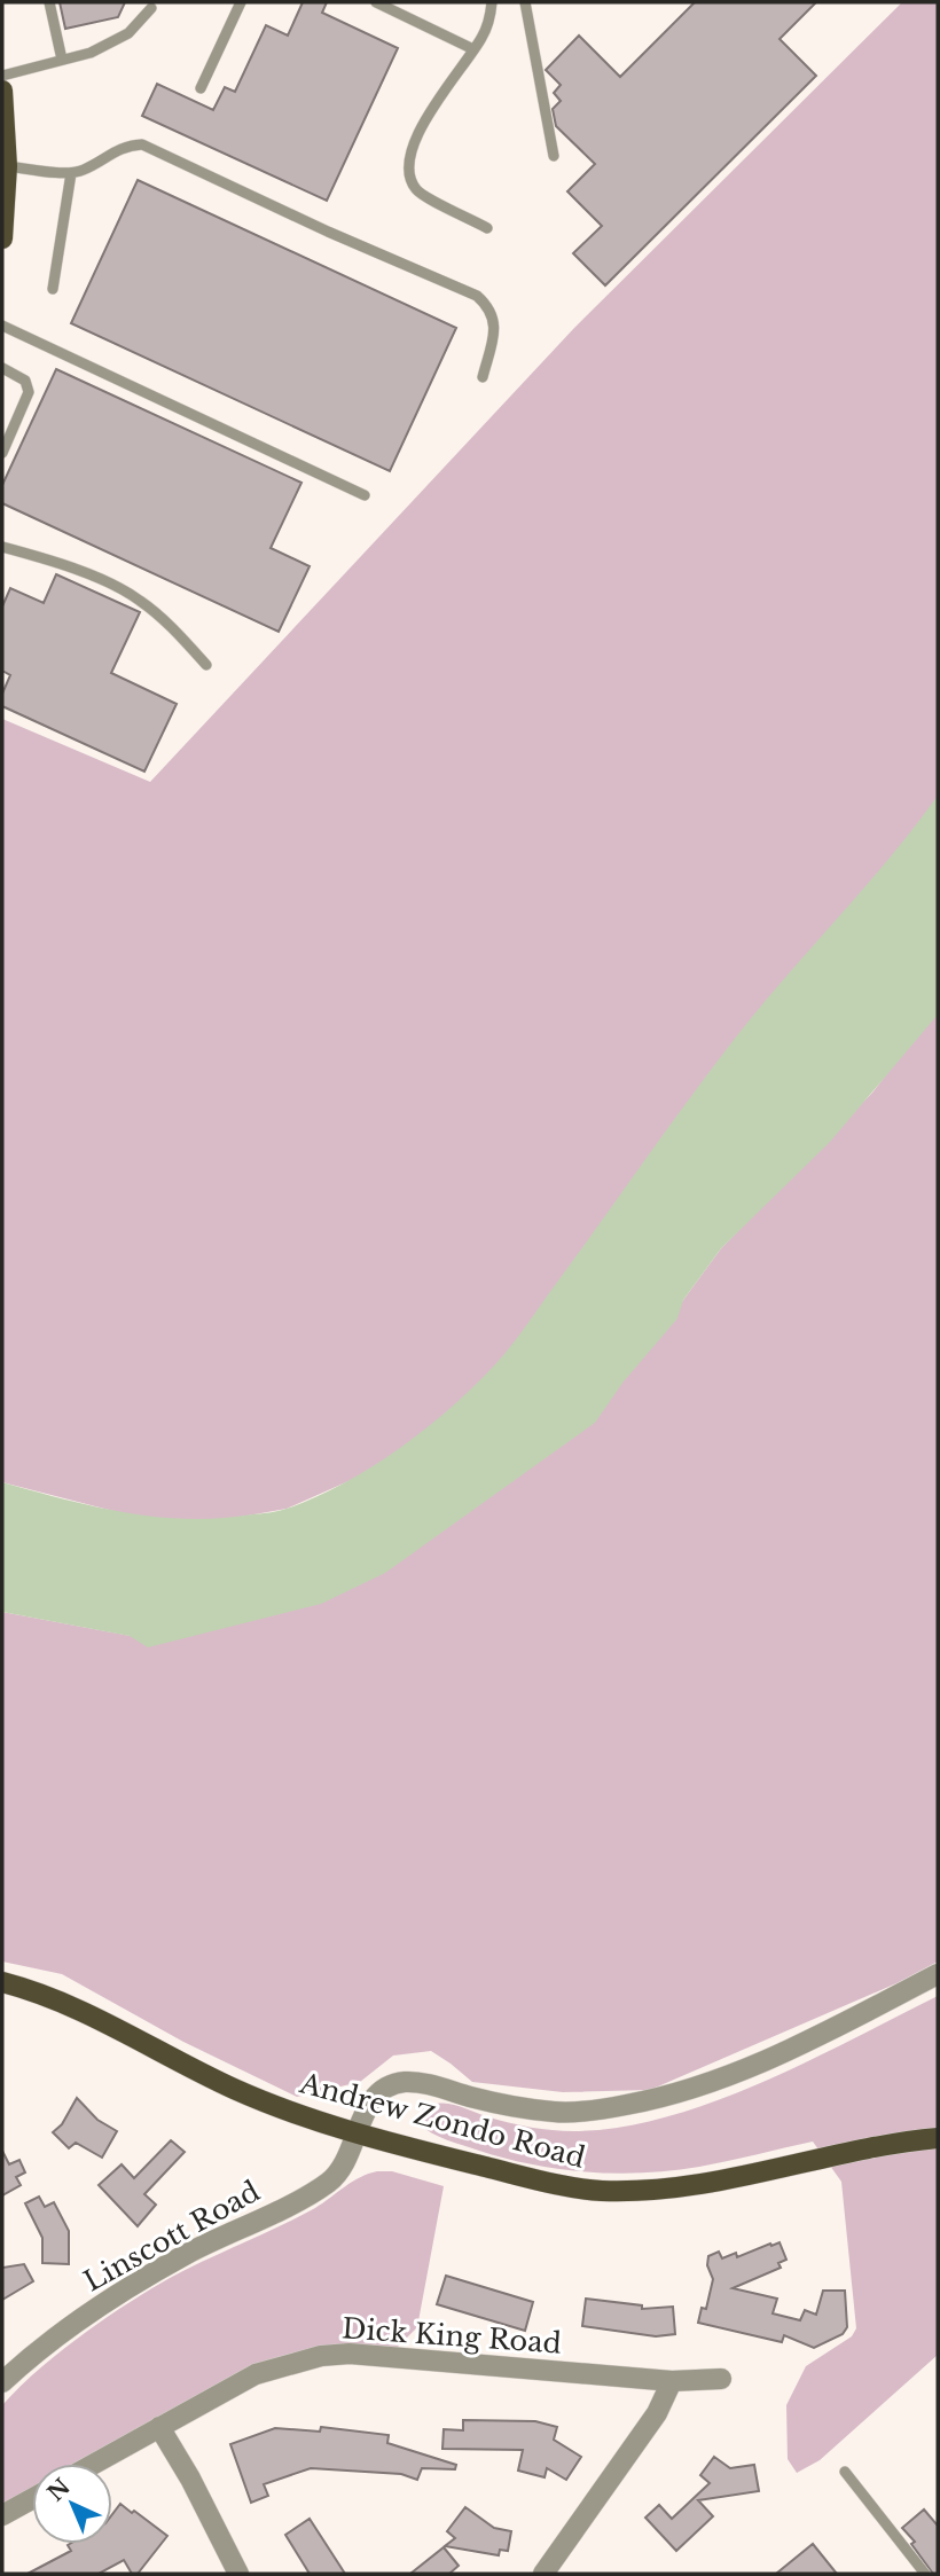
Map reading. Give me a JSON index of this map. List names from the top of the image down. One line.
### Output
{"streets":{"main road":["Andrew Zondo Road"],"street":["Linscott Road","Dick King Road"]},"crossings":[["Andrew Zondo Road","Linscott Road"]],"north":"top left"}
